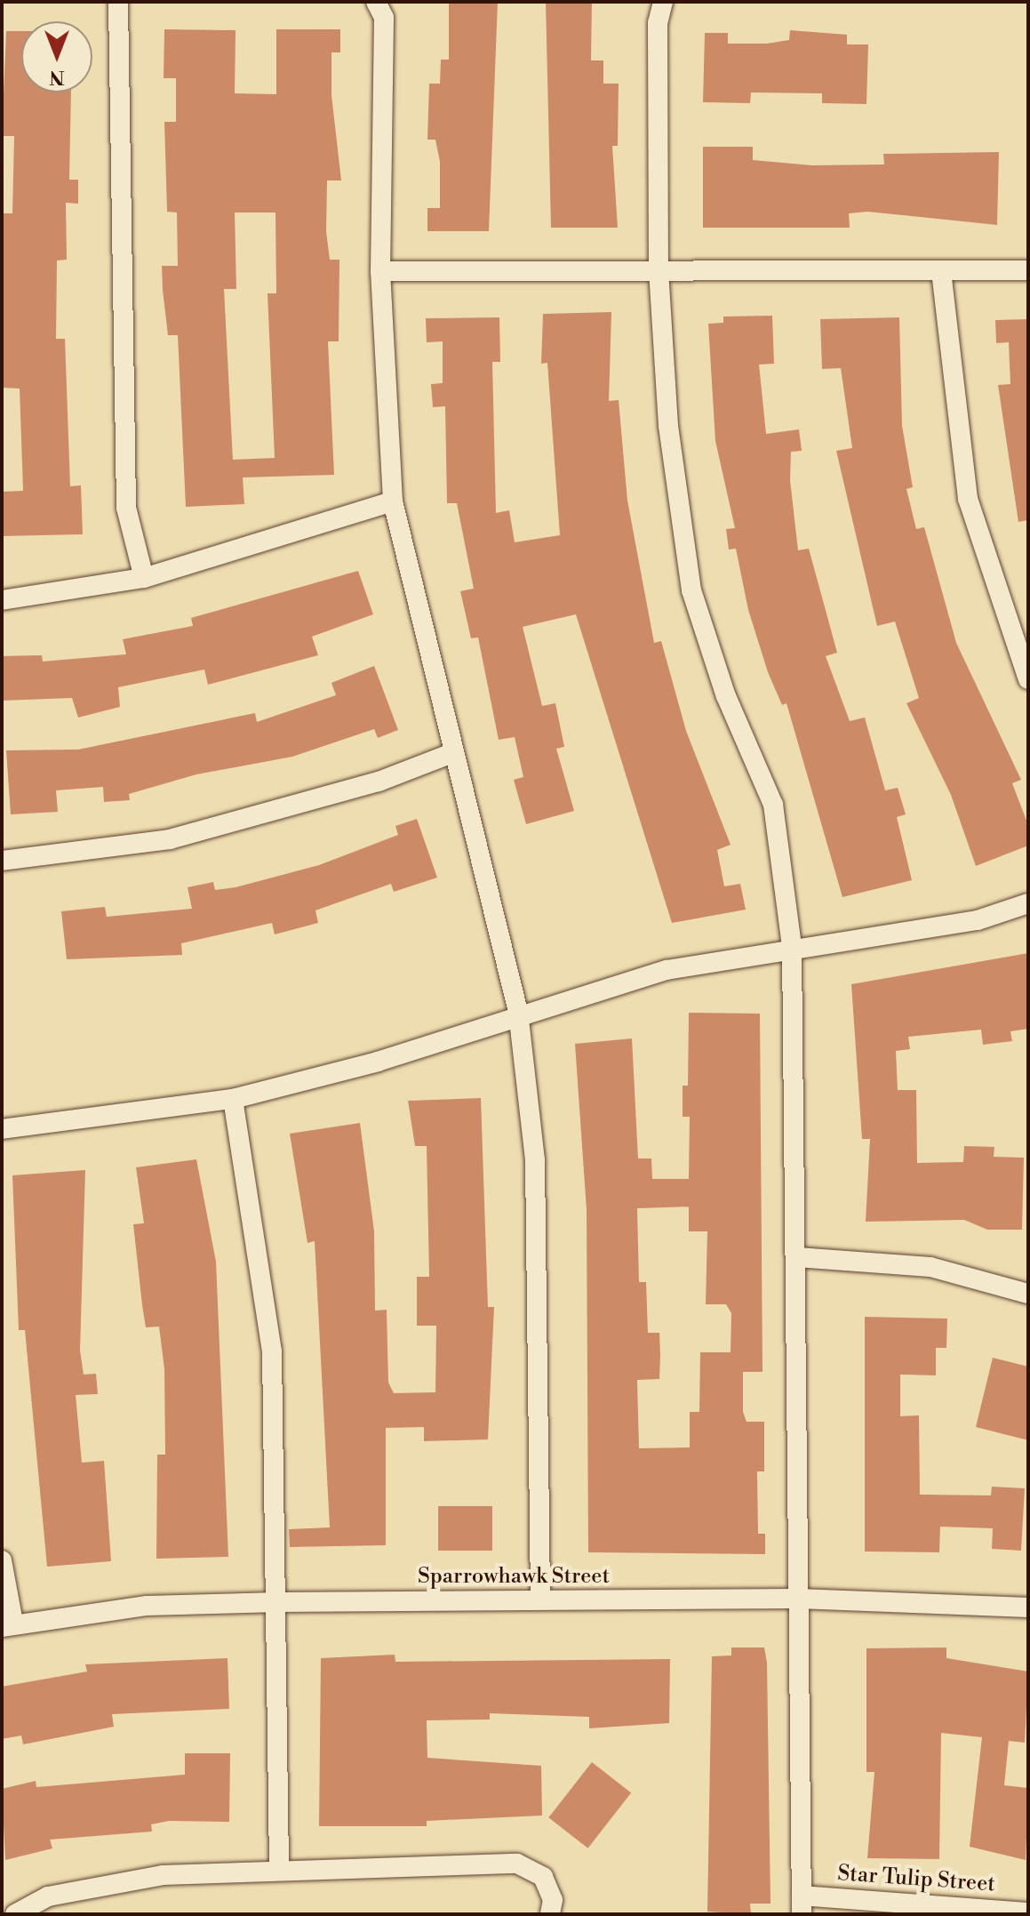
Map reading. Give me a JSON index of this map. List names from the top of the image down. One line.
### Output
{"streets":{"street":["Sparrowhawk Street","Star Tulip Street"]},"north":"bottom"}
